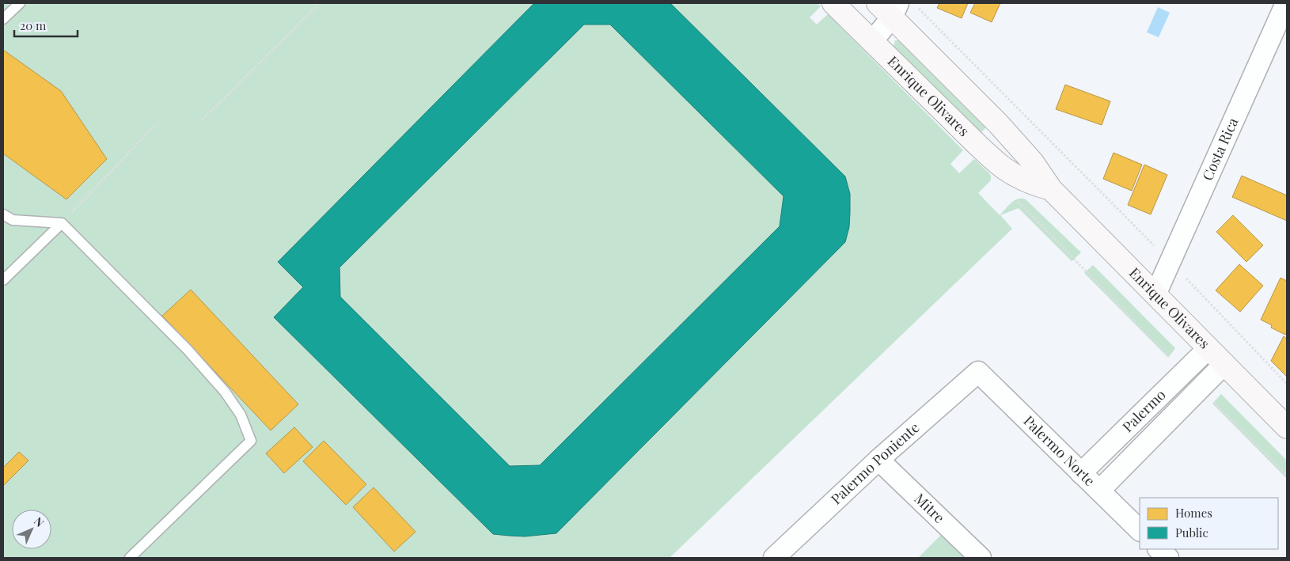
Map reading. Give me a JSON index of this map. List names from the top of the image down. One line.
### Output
{"streets":{"main road":["Enrique Olivares"],"street":["Costa Rica","Palermo","Palermo Norte","Palermo Poniente","Mitre"]},"crossings":[["Enrique Olivares","Costa Rica"],["Enrique Olivares","Palermo"],["Palermo","Palermo Norte"],["Palermo Norte","Palermo Poniente"],["Palermo Poniente","Mitre"]],"legend":["Homes","Public"],"scale_bar":"20 m","north":"top right"}
